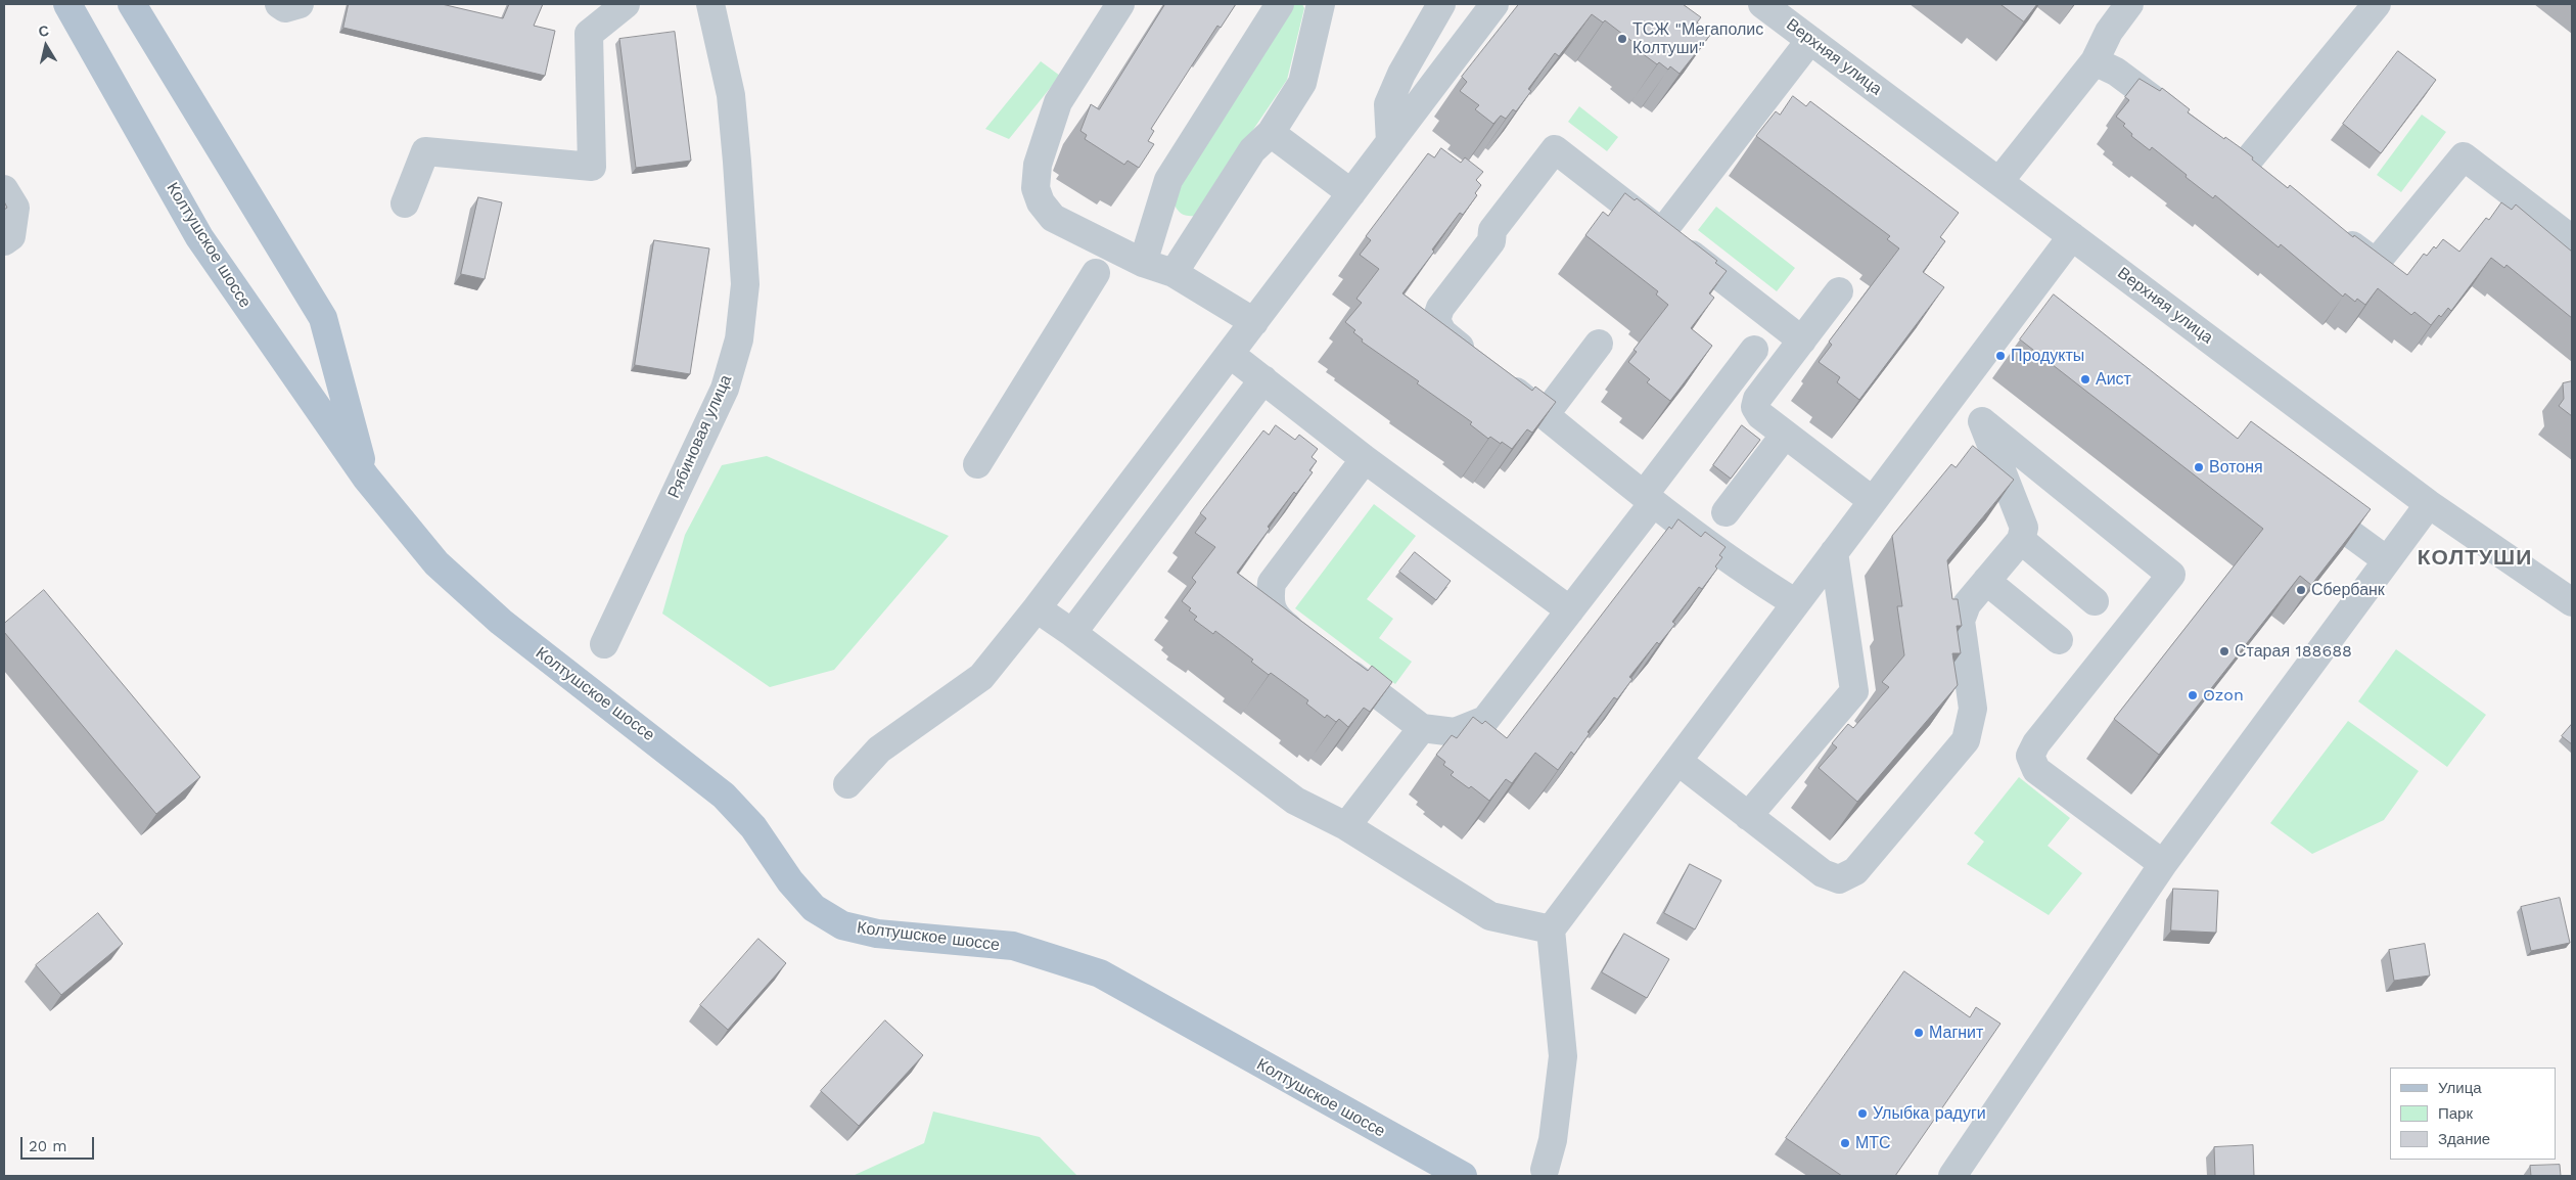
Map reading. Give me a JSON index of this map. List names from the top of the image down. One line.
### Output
{"streets":{"main road":["Колтушское шоссе"],"street":["Верхняя улица","Рябиновая улица"]},"districts":["КОЛТУШИ"],"places":["ТСЖ \"Мегаполис Колтуши\"","Продукты","Аист","Вотоня","Сбербанк","Старая 188688","Ozon","Магнит","Улыбка радуги","МТС"],"legend":["Улица","Парк","Здание"],"scale_bar":"20 m","north":"top"}
